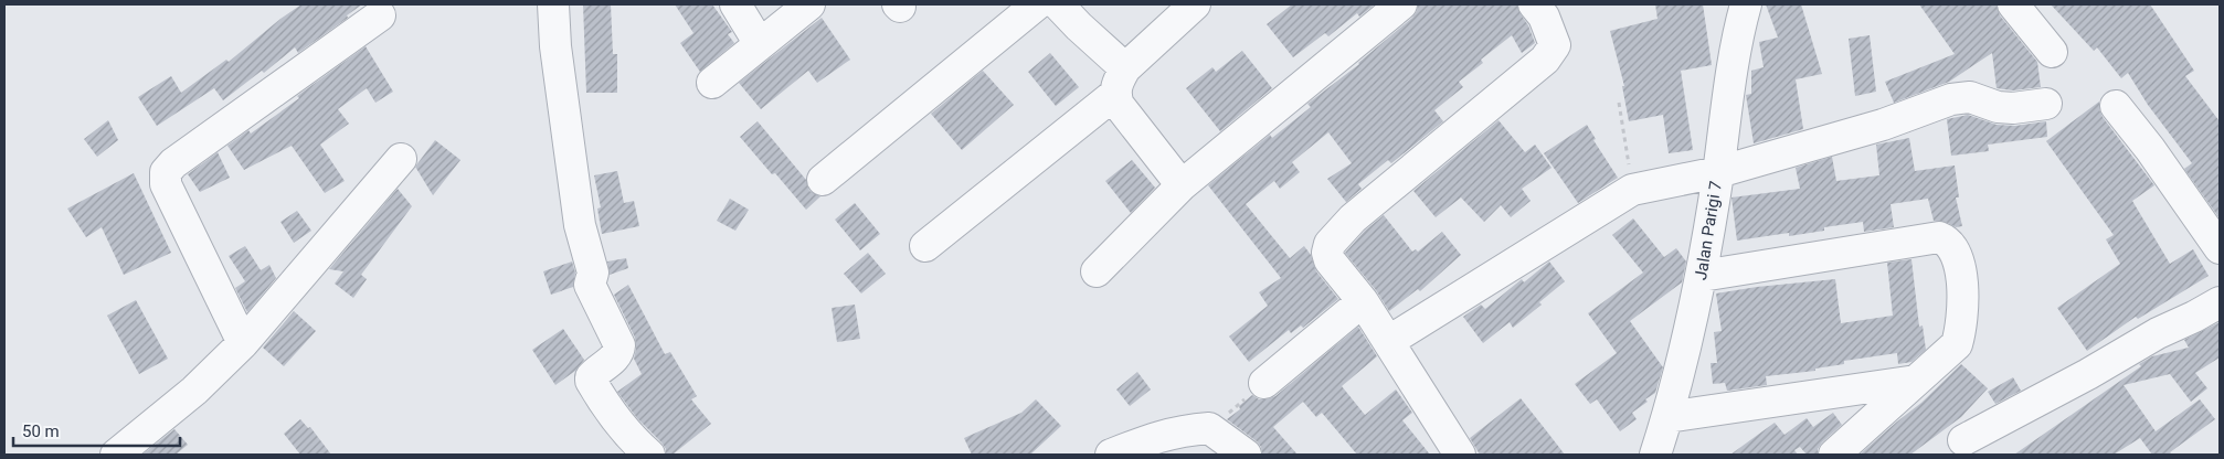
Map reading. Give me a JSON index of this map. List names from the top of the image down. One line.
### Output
{"streets":{"street":["Jalan Parigi 7"]},"scale_bar":"50 m"}
